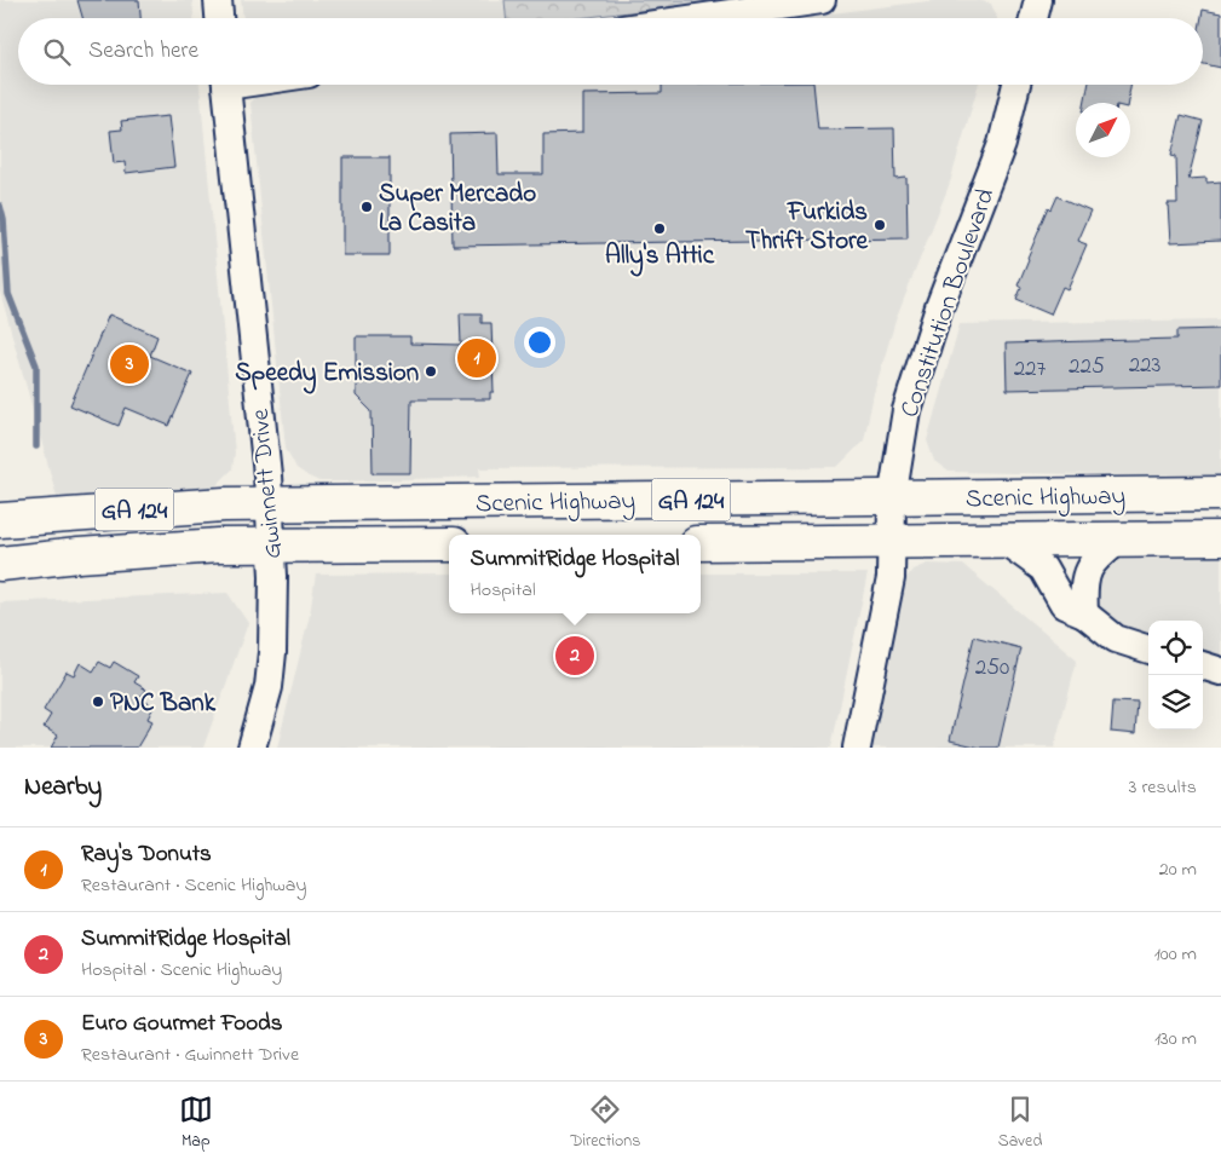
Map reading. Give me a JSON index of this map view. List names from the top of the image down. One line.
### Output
{"streets":{"highway":["Scenic Highway","GA 124"],"street":["Constitution Boulevard","Gwinnett Drive"]},"crossings":[["Constitution Boulevard","Scenic Highway"],["Gwinnett Drive","Scenic Highway"]],"places":["Super Mercado La Casita","Furkids Thrift Store","Ally's Attic","Speedy Emission","PNC Bank"],"house_numbers":["223","225","227","250"],"north":"top right","page":{"search":"Search here","pins":["1","3","2"],"popup":["SummitRidge Hospital","Hospital"],"heading":["Nearby","3 results"],"list":[{"mark":"1","name":"Ray's Donuts","note":"Restaurant · Scenic Highway","value":"20 m"},{"mark":"2","name":"SummitRidge Hospital","note":"Hospital · Scenic Highway","value":"100 m"},{"mark":"3","name":"Euro Gourmet Foods","note":"Restaurant · Gwinnett Drive","value":"130 m"}],"nav":["Map","Directions","Saved"]}}
